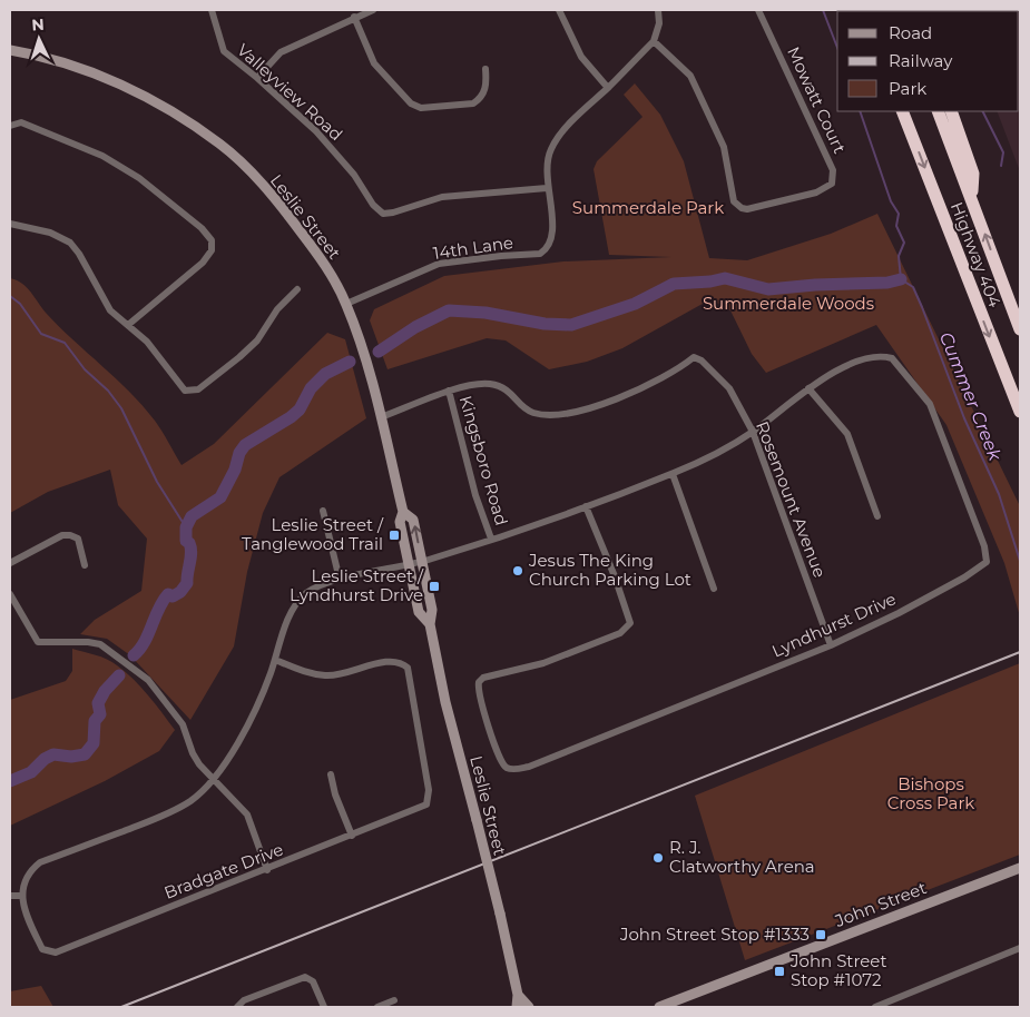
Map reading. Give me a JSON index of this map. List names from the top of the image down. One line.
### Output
{"streets":{"highway":["Highway 404"],"main road":["Leslie Street","John Street"],"street":["Valleyview Road","Mowatt Court","14th Lane","Kingsboro Road","Rosemount Avenue","Lyndhurst Drive","Bradgate Drive"]},"crossings":[["Valleyview Road","14th Lane"],["Mowatt Court","14th Lane"],["Leslie Street","14th Lane"],["Leslie Street","Rosemount Avenue"],["Leslie Street","Lyndhurst Drive"],["Kingsboro Road","Rosemount Avenue"],["Kingsboro Road","Lyndhurst Drive"],["Rosemount Avenue","Lyndhurst Drive"],["Lyndhurst Drive","Bradgate Drive"]],"water":["Cummer Creek"],"parks":["Summerdale Park","Summerdale Woods","Bishops Cross Park"],"places":{"transit":["Leslie Street / Tanglewood Trail","Leslie Street / Lyndhurst Drive","John Street Stop #1333","John Street Stop #1072"],"other":["Jesus The King Church Parking Lot","R. J. Clatworthy Arena"]},"legend":["Road","Railway","Park"],"north":"top"}
